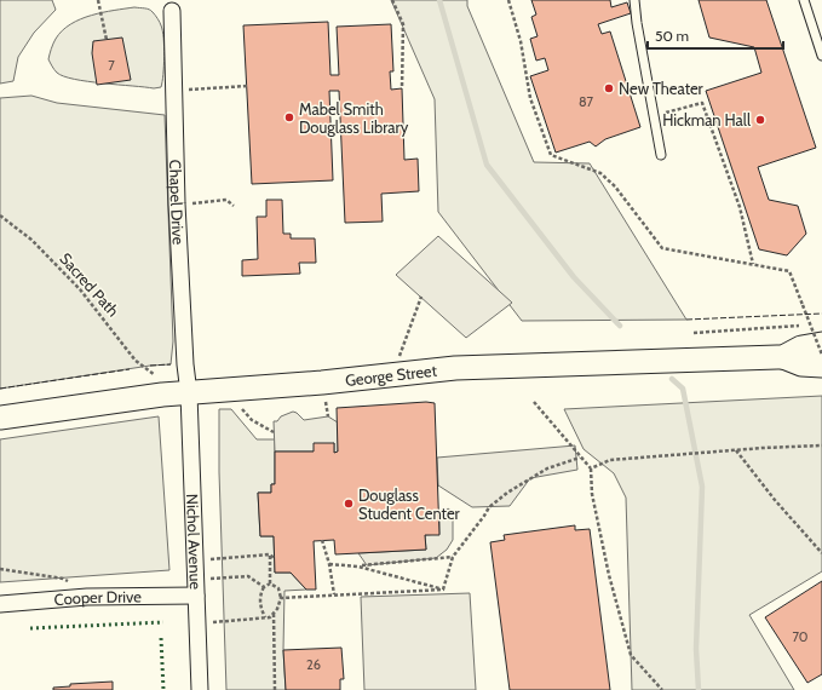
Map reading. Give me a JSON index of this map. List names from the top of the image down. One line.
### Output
{"streets":{"street":["Chapel Drive","George Street","Nichol Avenue","Cooper Drive"],"path":["Sacred Path"]},"crossings":[["Chapel Drive","George Street"],["Chapel Drive","Nichol Avenue"],["George Street","Nichol Avenue"],["Nichol Avenue","Cooper Drive"]],"places":["New Theater","Mabel Smith Douglass Library","Hickman Hall","Douglass Student Center"],"house_numbers":["7","87","70","26"],"scale_bar":"50 m"}
